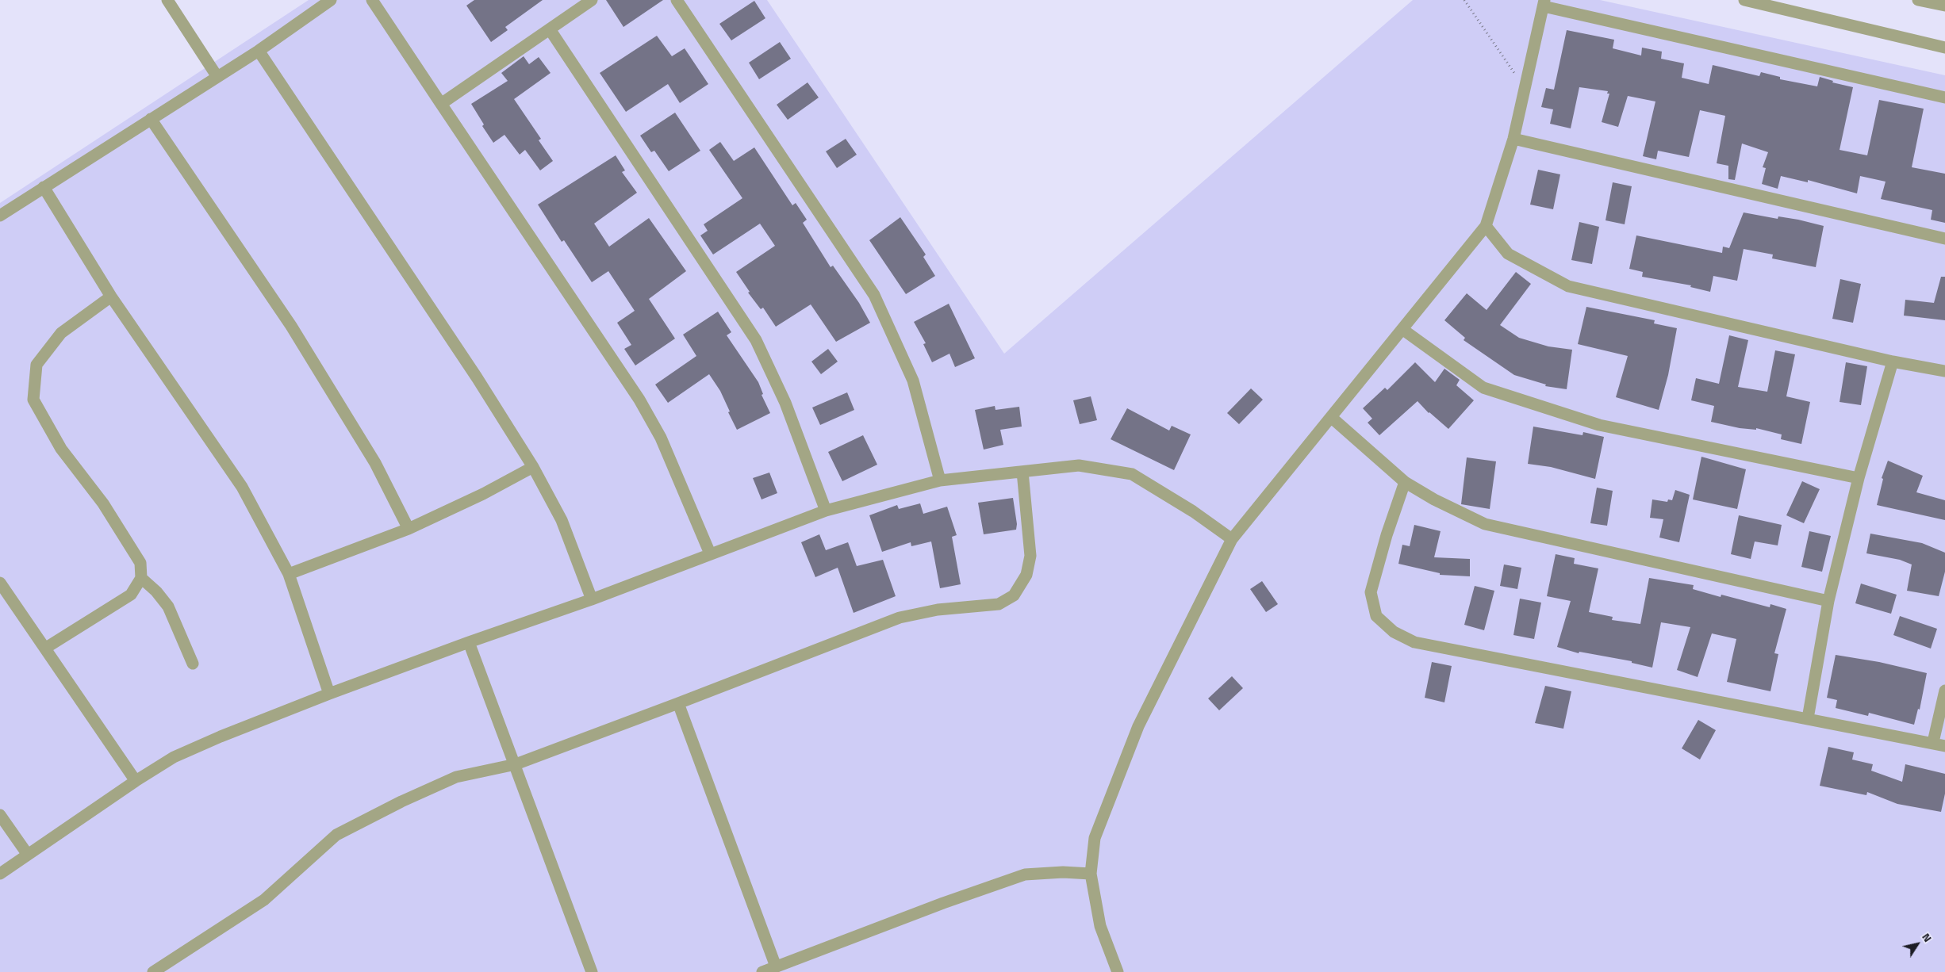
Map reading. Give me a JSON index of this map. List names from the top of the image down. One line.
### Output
{"north":"top right"}
